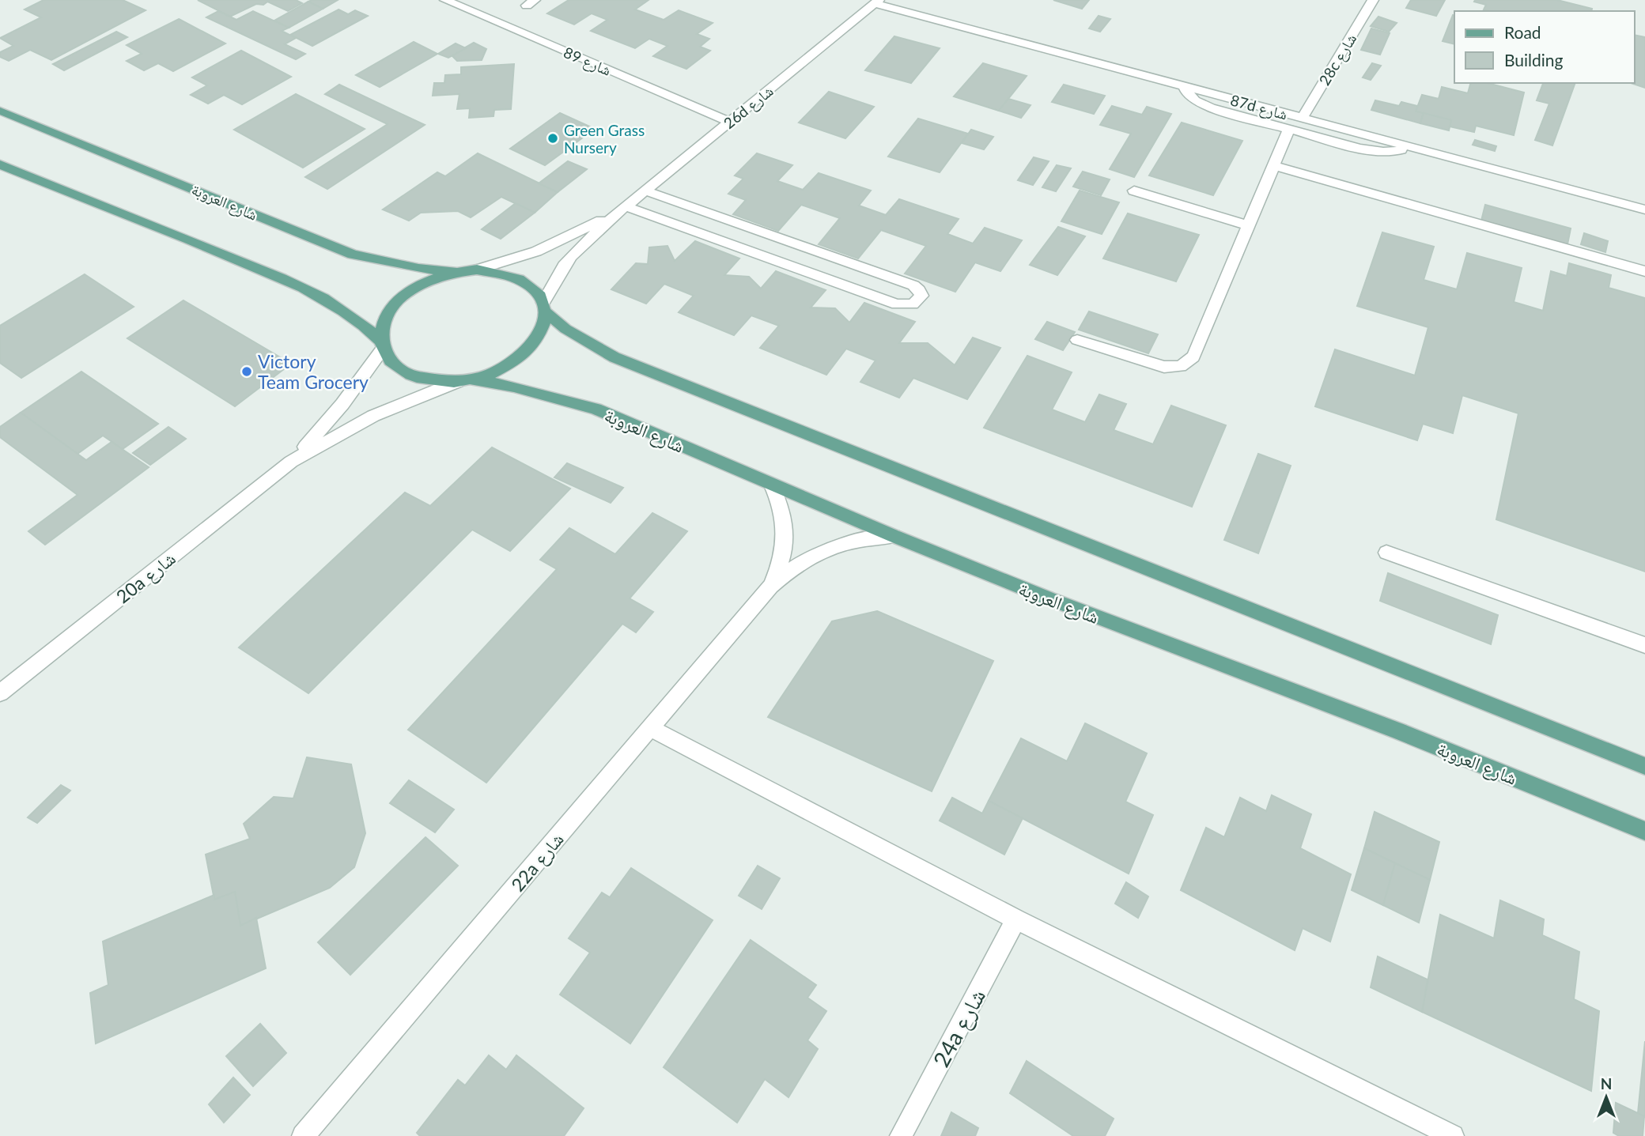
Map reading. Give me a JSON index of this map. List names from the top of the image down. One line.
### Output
{"streets":{"main road":["شارع العروبة"],"street":["28c شارع","شارع 89","26d شارع","87d شارع","20a شارع","22a شارع","24a شارع"]},"crossings":[["28c شارع","87d شارع"],["شارع 89","26d شارع"],["26d شارع","87d شارع"],["26d شارع","شارع العروبة"],["26d شارع","20a شارع"],["شارع العروبة","20a شارع"],["شارع العروبة","22a شارع"]],"places":["Green Grass Nursery","Victory Team Grocery"],"legend":["Road","Building"],"north":"top"}
